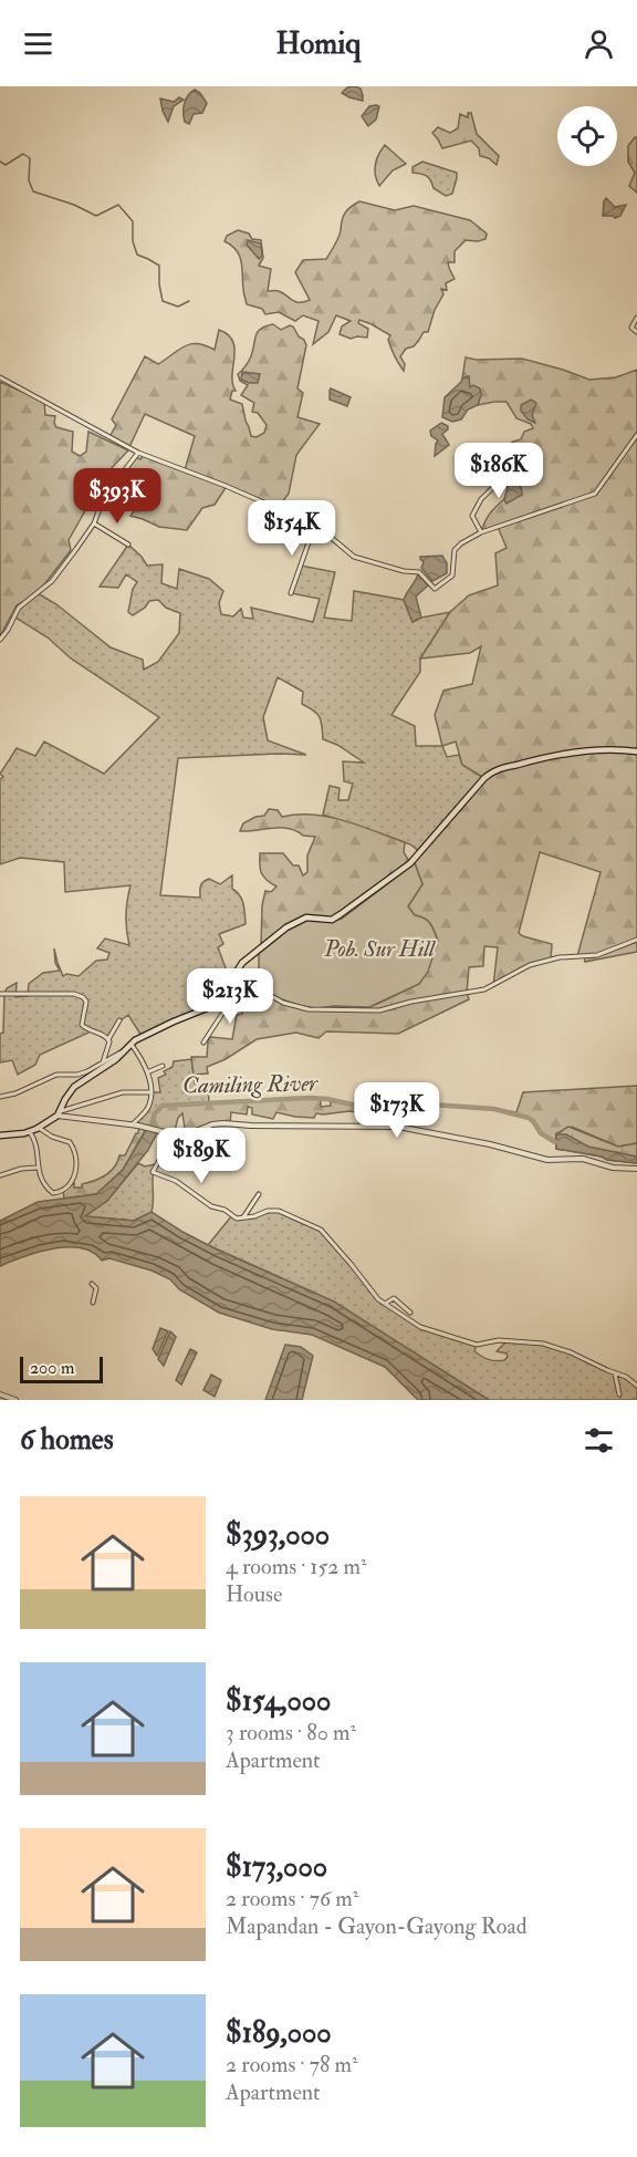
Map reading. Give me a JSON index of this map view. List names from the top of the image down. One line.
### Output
{"water":["Camiling River"],"parks":["Pob. Sur Hill"],"scale_bar":"200 m","page":{"header":"Homiq","price":["$186K","$393K","$154K","$213K","$173K","$189K"],"scale":"200 m","heading":"6 homes","list":[{"name":"$393,000","note":"4 rooms · 152 m² · House"},{"name":"$154,000","note":"3 rooms · 80 m² · Apartment"},{"name":"$173,000","note":"2 rooms · 76 m² · Mapandan - Gayon-Gayong Road"},{"name":"$189,000","note":"2 rooms · 78 m² · Apartment"}]}}
